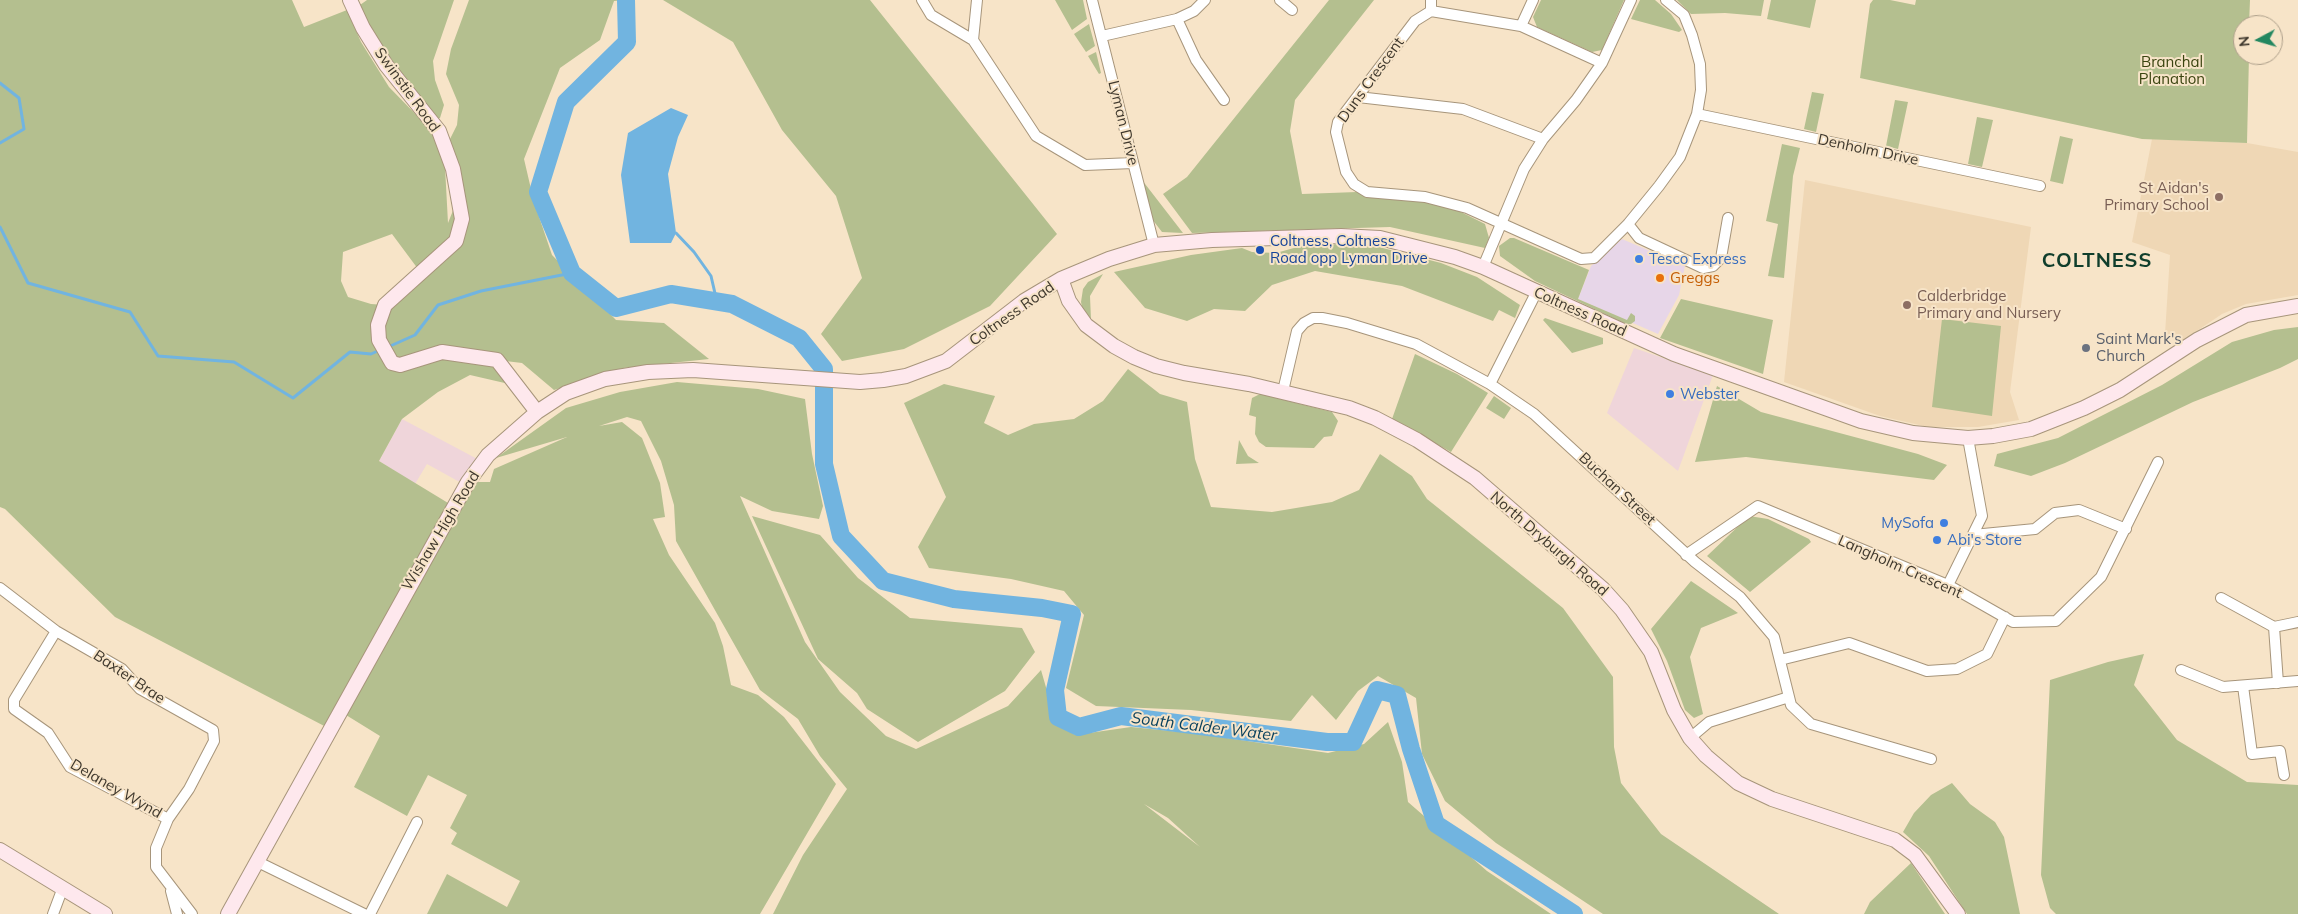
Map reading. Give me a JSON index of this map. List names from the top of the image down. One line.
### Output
{"streets":{"street":["Duns Crescent","Swinstie Road","Lyman Drive","Denholm Drive","Coltness Road","Buchan Street","Wishaw High Road","North Dryburgh Road","Langholm Crescent","Baxter Brae","Delaney Wynd"]},"crossings":[["Swinstie Road","Wishaw High Road"],["Lyman Drive","Coltness Road"],["Coltness Road","Wishaw High Road"],["Coltness Road","North Dryburgh Road"],["Buchan Street","North Dryburgh Road"],["Buchan Street","Langholm Crescent"],["Baxter Brae","Delaney Wynd"]],"districts":["COLTNESS"],"water":["South Calder Water"],"parks":["Branchal Planation"],"places":["St Aidan's Primary School","Coltness, Coltness Road opp Lyman Drive","Tesco Express","Greggs","Calderbridge Primary and Nursery","Saint Mark's Church","Webster","MySofa","Abi's Store"],"north":"left"}
